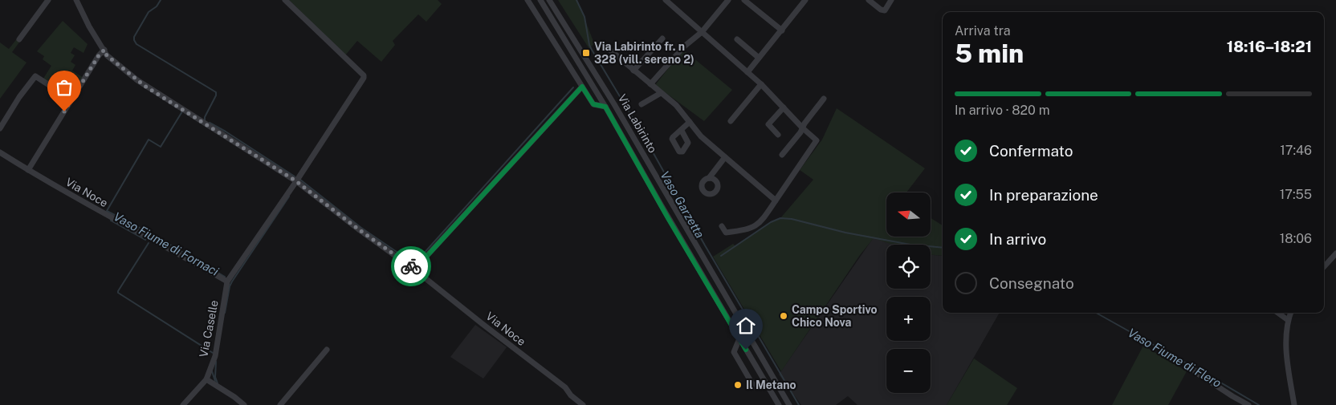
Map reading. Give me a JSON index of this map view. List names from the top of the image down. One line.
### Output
{"streets":{"street":["Via Labirinto","Via Noce","Via Caselle"]},"crossings":[["Via Noce","Via Caselle"]],"water":["Vaso Garzetta","Vaso Fiume di Fornaci","Vaso Fiume di Flero"],"places":{"transit":["Via Labirinto fr. n 328 (vill. sereno 2)"],"other":["Campo Sportivo Chico Nova","Il Metano"]},"north":"left","page":{"heading":["5 min","Arriva tra","18:16–18:21"],"bar":"In arrivo · 820 m","list":[["Confermato","17:46"],["In preparazione","17:55"],["In arrivo","18:06"],"Consegnato"],"map_buttons":["+","−"]}}
